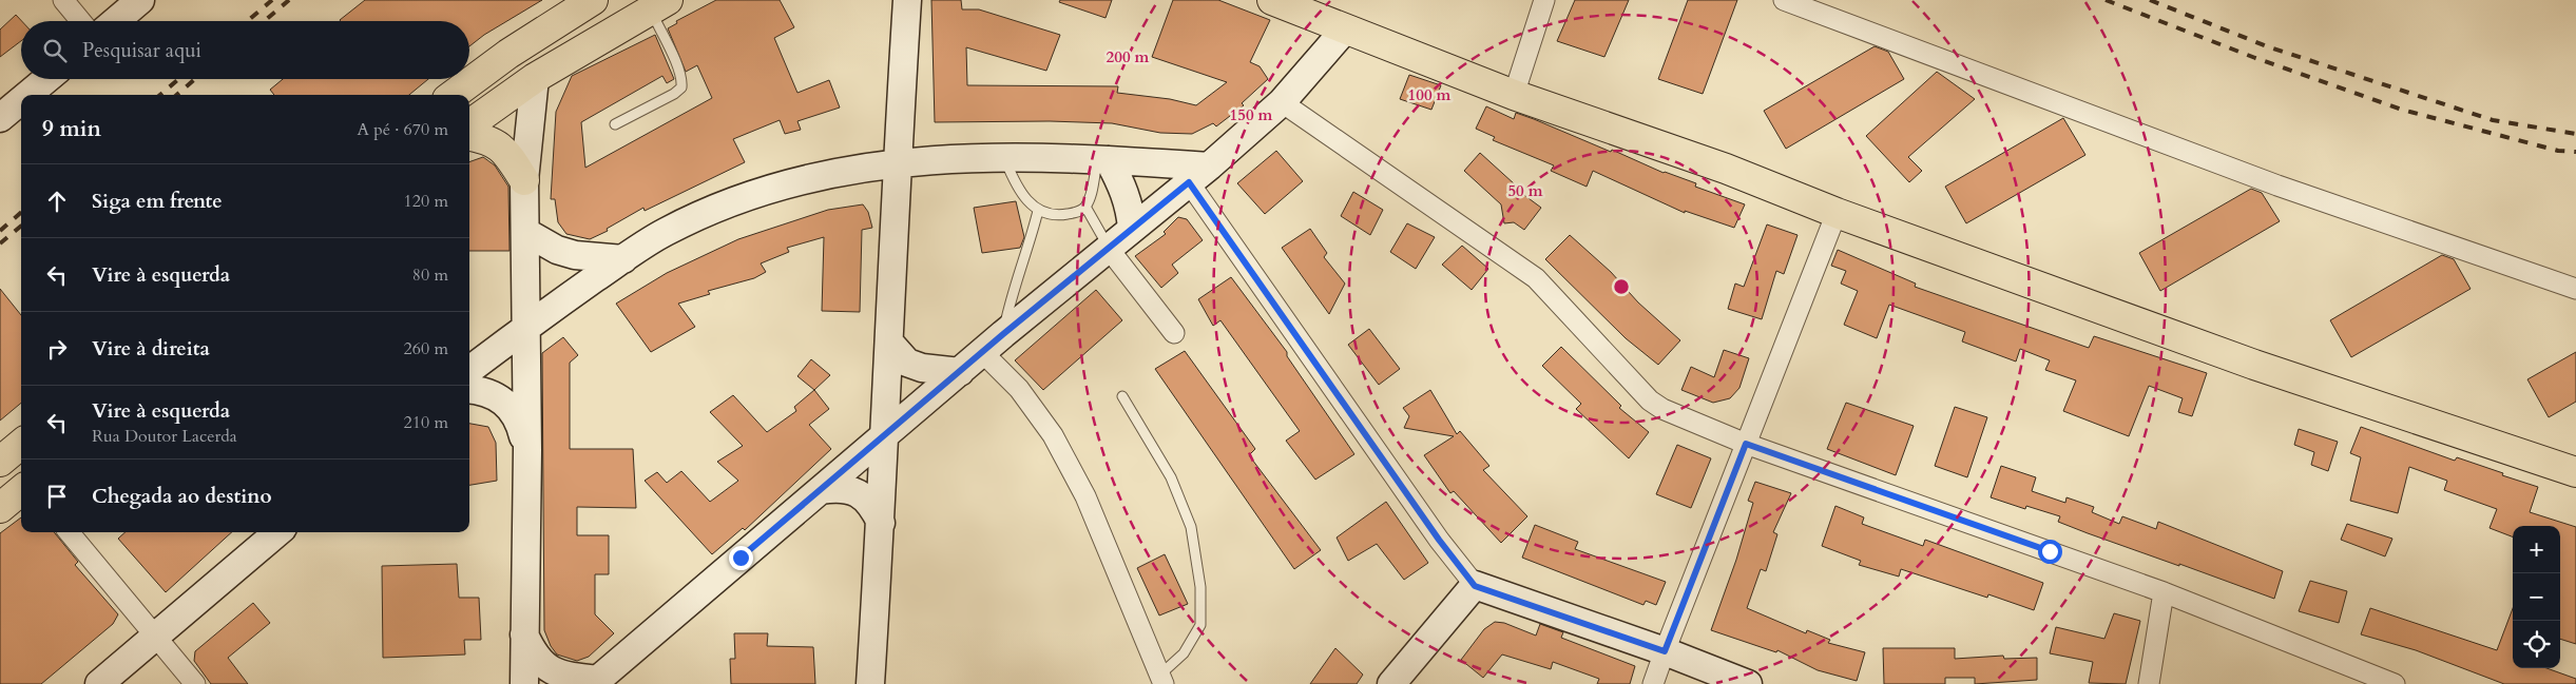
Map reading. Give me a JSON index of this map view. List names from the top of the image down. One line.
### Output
{"page":{"search":"Pesquisar aqui","heading":["9 min","A pé · 670 m"],"list":[["Siga em frente","120 m"],["Vire à esquerda","80 m"],["Vire à direita","260 m"],["Vire à esquerda","Rua Doutor Lacerda","210 m"],"Chegada ao destino"],"map_buttons":["+","−"]},"rings":["200 m","100 m","150 m","50 m"]}
